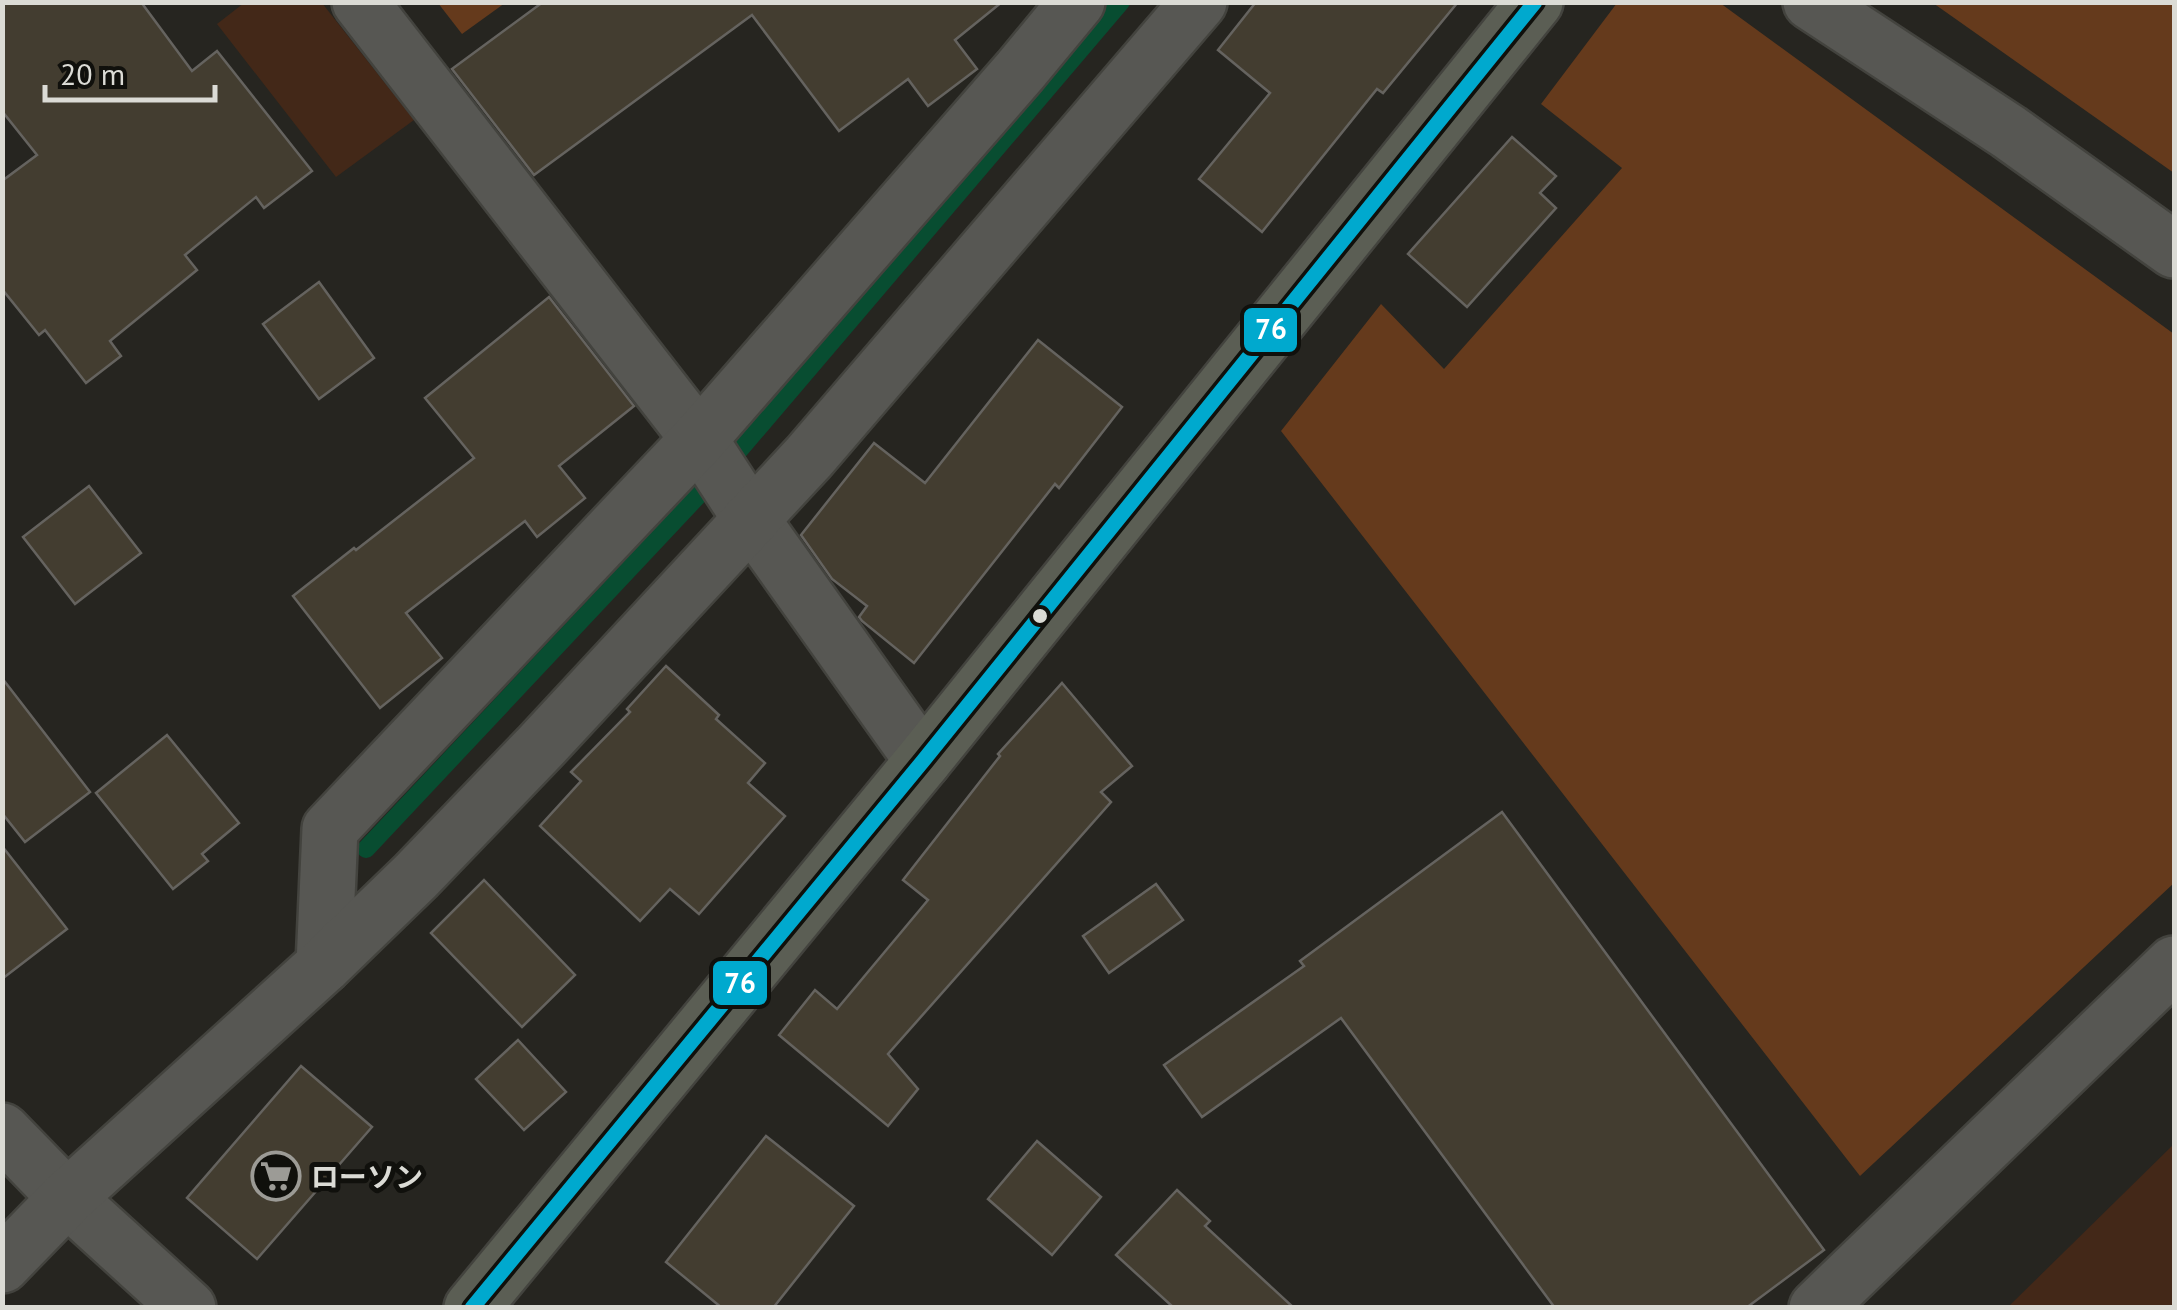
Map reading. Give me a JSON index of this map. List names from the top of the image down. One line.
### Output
{"places":{"supermarket":["ローソン"]},"lines":["transit line 76"],"scale_bar":"20 m"}
